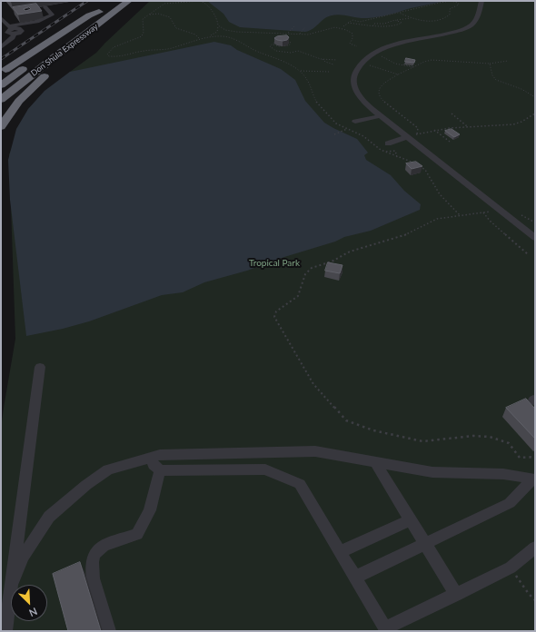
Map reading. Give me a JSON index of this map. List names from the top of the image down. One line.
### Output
{"streets":{"highway":["Don Shula Expressway"]},"parks":["Tropical Park"],"north":"bottom right"}
